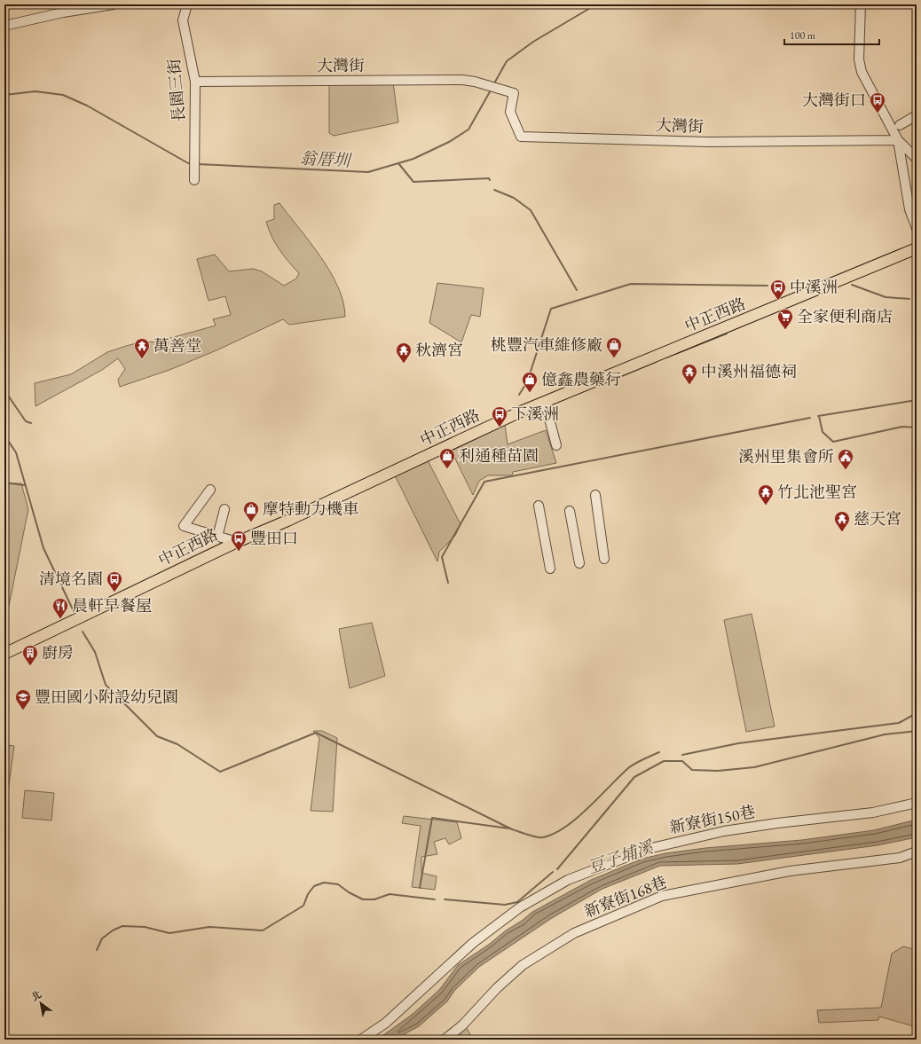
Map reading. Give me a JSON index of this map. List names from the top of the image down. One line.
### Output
{"streets":{"main road":["中正西路"],"street":["大灣街","長園三街","新寮街150巷","新寮街168巷"]},"crossings":[["大灣街","長園三街"]],"water":["翁厝圳","豆子埔溪"],"places":{"bus stop":["大灣街口","中溪洲","下溪洲","豐田口","清境名園"],"supermarket":["全家便利商店"],"shop":["桃豐汽車維修廠","億鑫農藥行","利通種苗園","摩特動力機車"],"temple":["萬善堂","秋濟宮","中溪州福德祠","竹北池聖宮","慈天宮"],"public building":["溪州里集會所"],"restaurant":["晨軒早餐屋"],"building":["廚房"],"school or university":["豐田國小附設幼兒園"]},"scale_bar":"100 m","north":"top left"}
